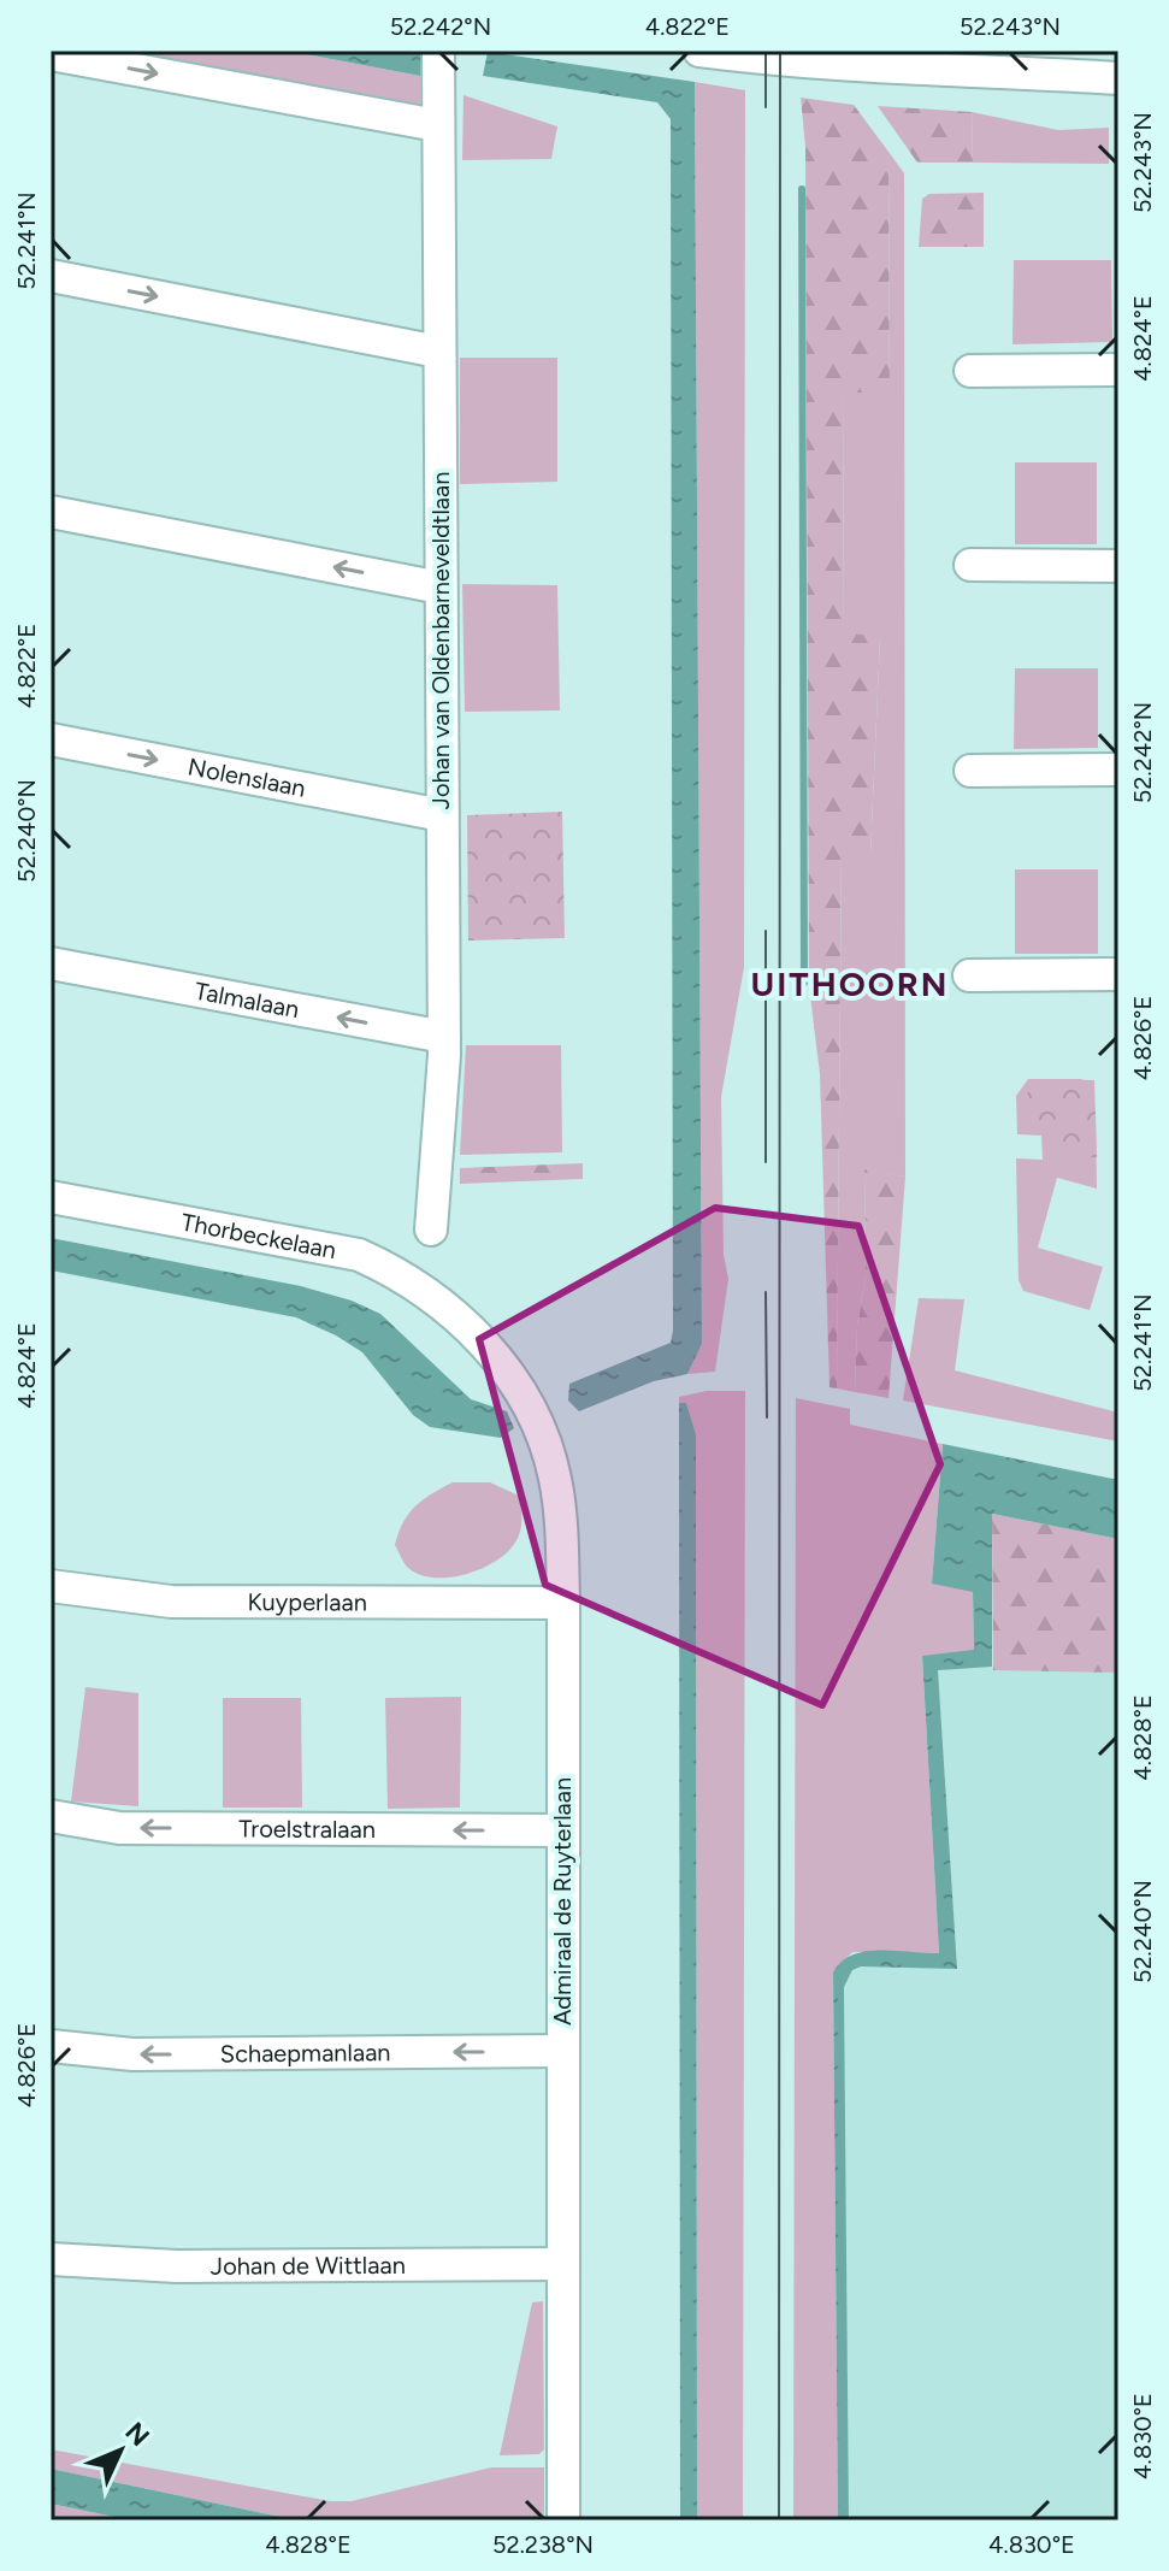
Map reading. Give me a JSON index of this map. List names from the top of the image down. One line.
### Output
{"streets":{"street":["Johan van Oldenbarneveldtlaan","Nolenslaan","Talmalaan","Thorbeckelaan","Kuyperlaan","Troelstralaan","Admiraal de Ruyterlaan","Schaepmanlaan","Johan de Wittlaan"]},"crossings":[["Johan van Oldenbarneveldtlaan","Nolenslaan"],["Johan van Oldenbarneveldtlaan","Talmalaan"],["Thorbeckelaan","Admiraal de Ruyterlaan"],["Kuyperlaan","Admiraal de Ruyterlaan"],["Troelstralaan","Admiraal de Ruyterlaan"],["Admiraal de Ruyterlaan","Schaepmanlaan"],["Admiraal de Ruyterlaan","Johan de Wittlaan"]],"one_way":["Talmalaan","Troelstralaan","Schaepmanlaan"],"districts":["UITHOORN"],"north":"top right","coordinates":["52.242°N","4.822°E","52.243°N","52.241°N","4.824°E","52.240°N","4.826°E","4.828°E","4.830°E","52.238°N"]}
